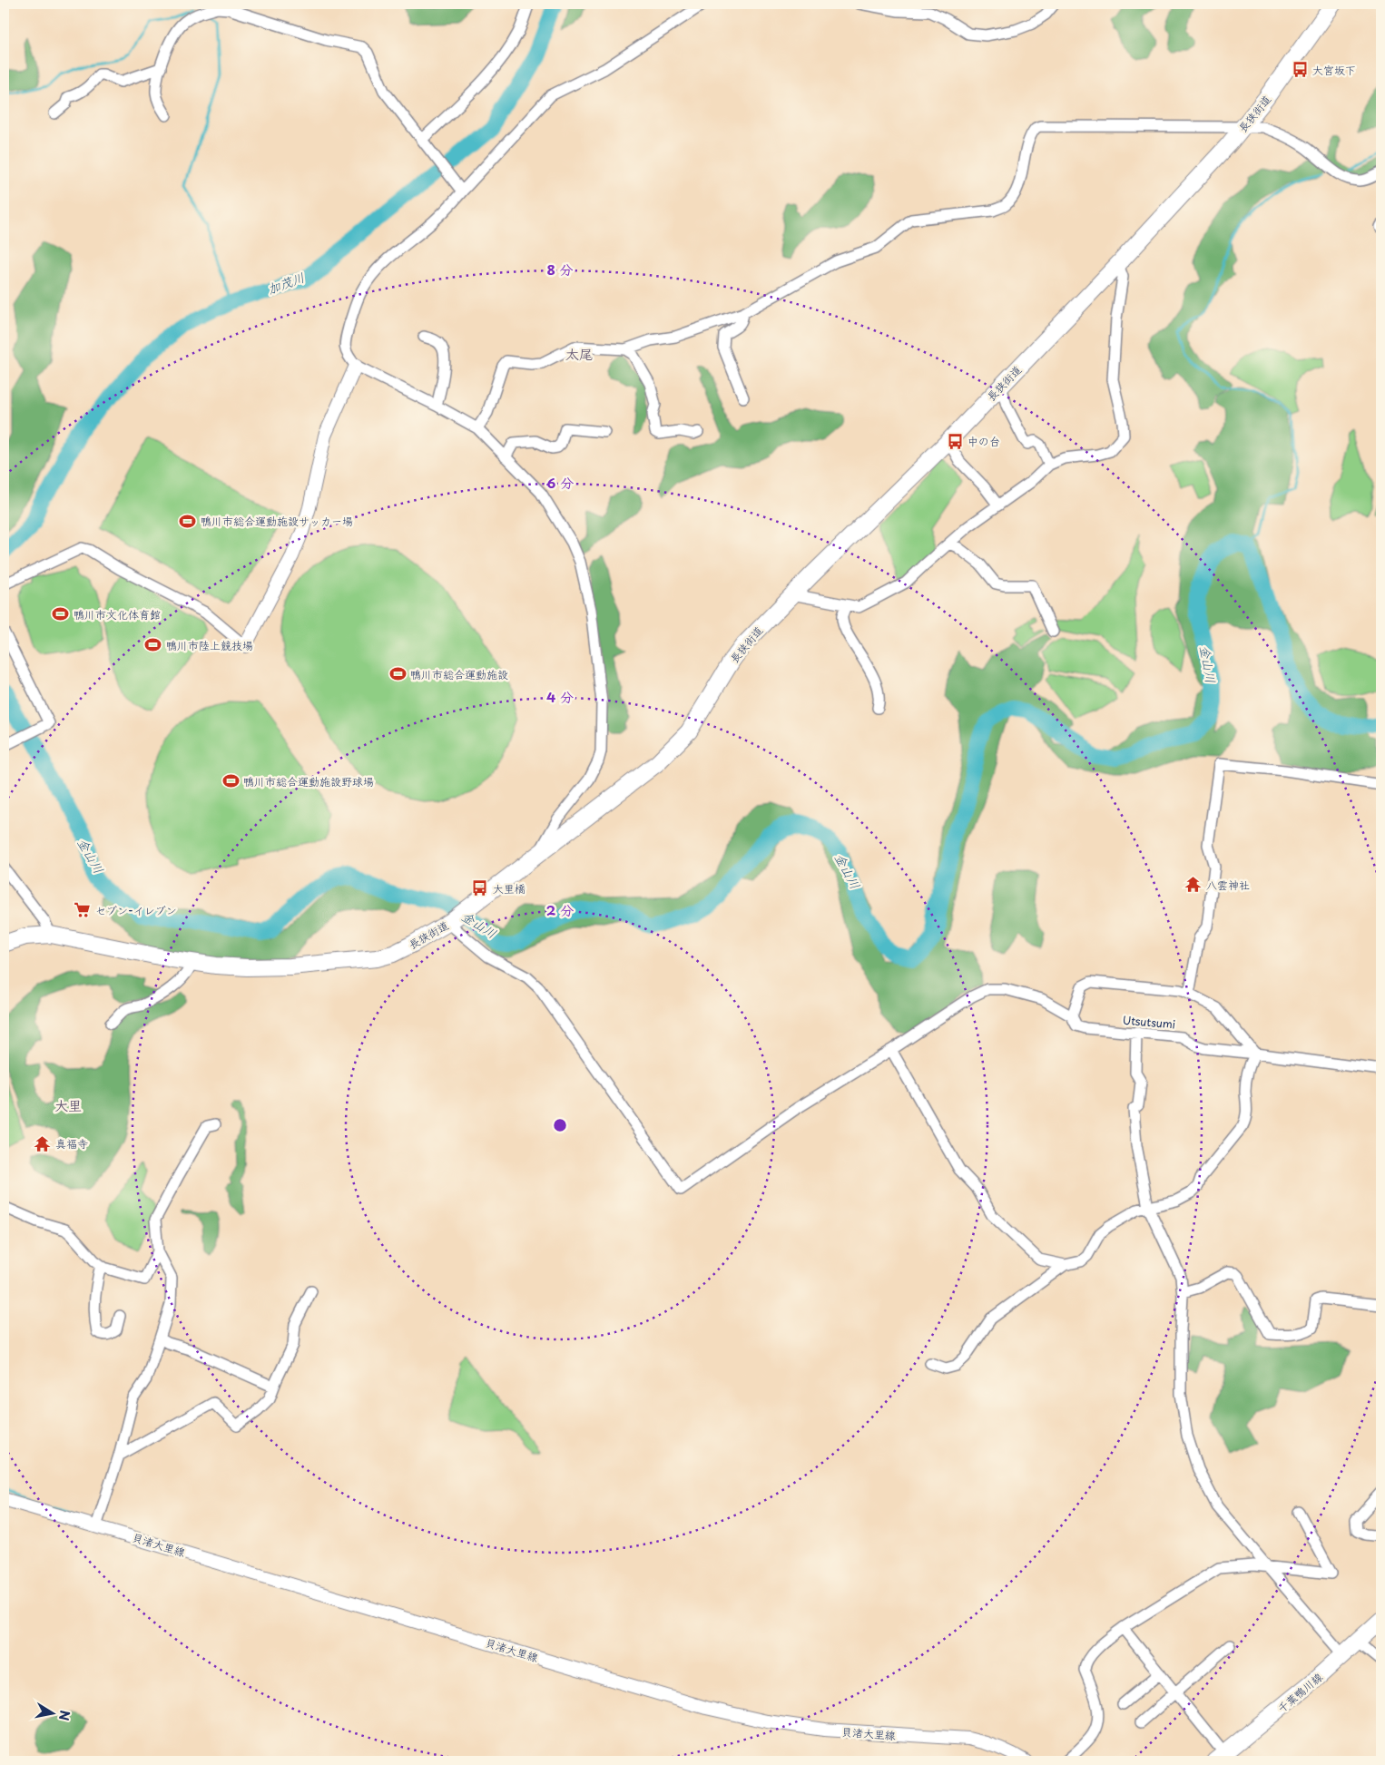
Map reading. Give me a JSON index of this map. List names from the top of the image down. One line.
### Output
{"streets":{"main road":["長狭街道","千葉鴨川線"],"street":["Utsutsumi","貝渚大里線"]},"crossings":[["長狭街道","Utsutsumi"]],"districts":["太尾","大里"],"water":["加茂川","金山川"],"places":{"bus stop":["大宮坂下","中の台","大里橋"],"sports":["鴨川市総合運動施設サッカー場","鴨川市文化体育館","鴨川市陸上競技場","鴨川市総合運動施設","鴨川市総合運動施設野球場"],"temple":["八雲神社","真福寺"],"supermarket":["セブン-イレブン"]},"north":"right","rings":["8 分","6 分","4 分","2 分"]}
